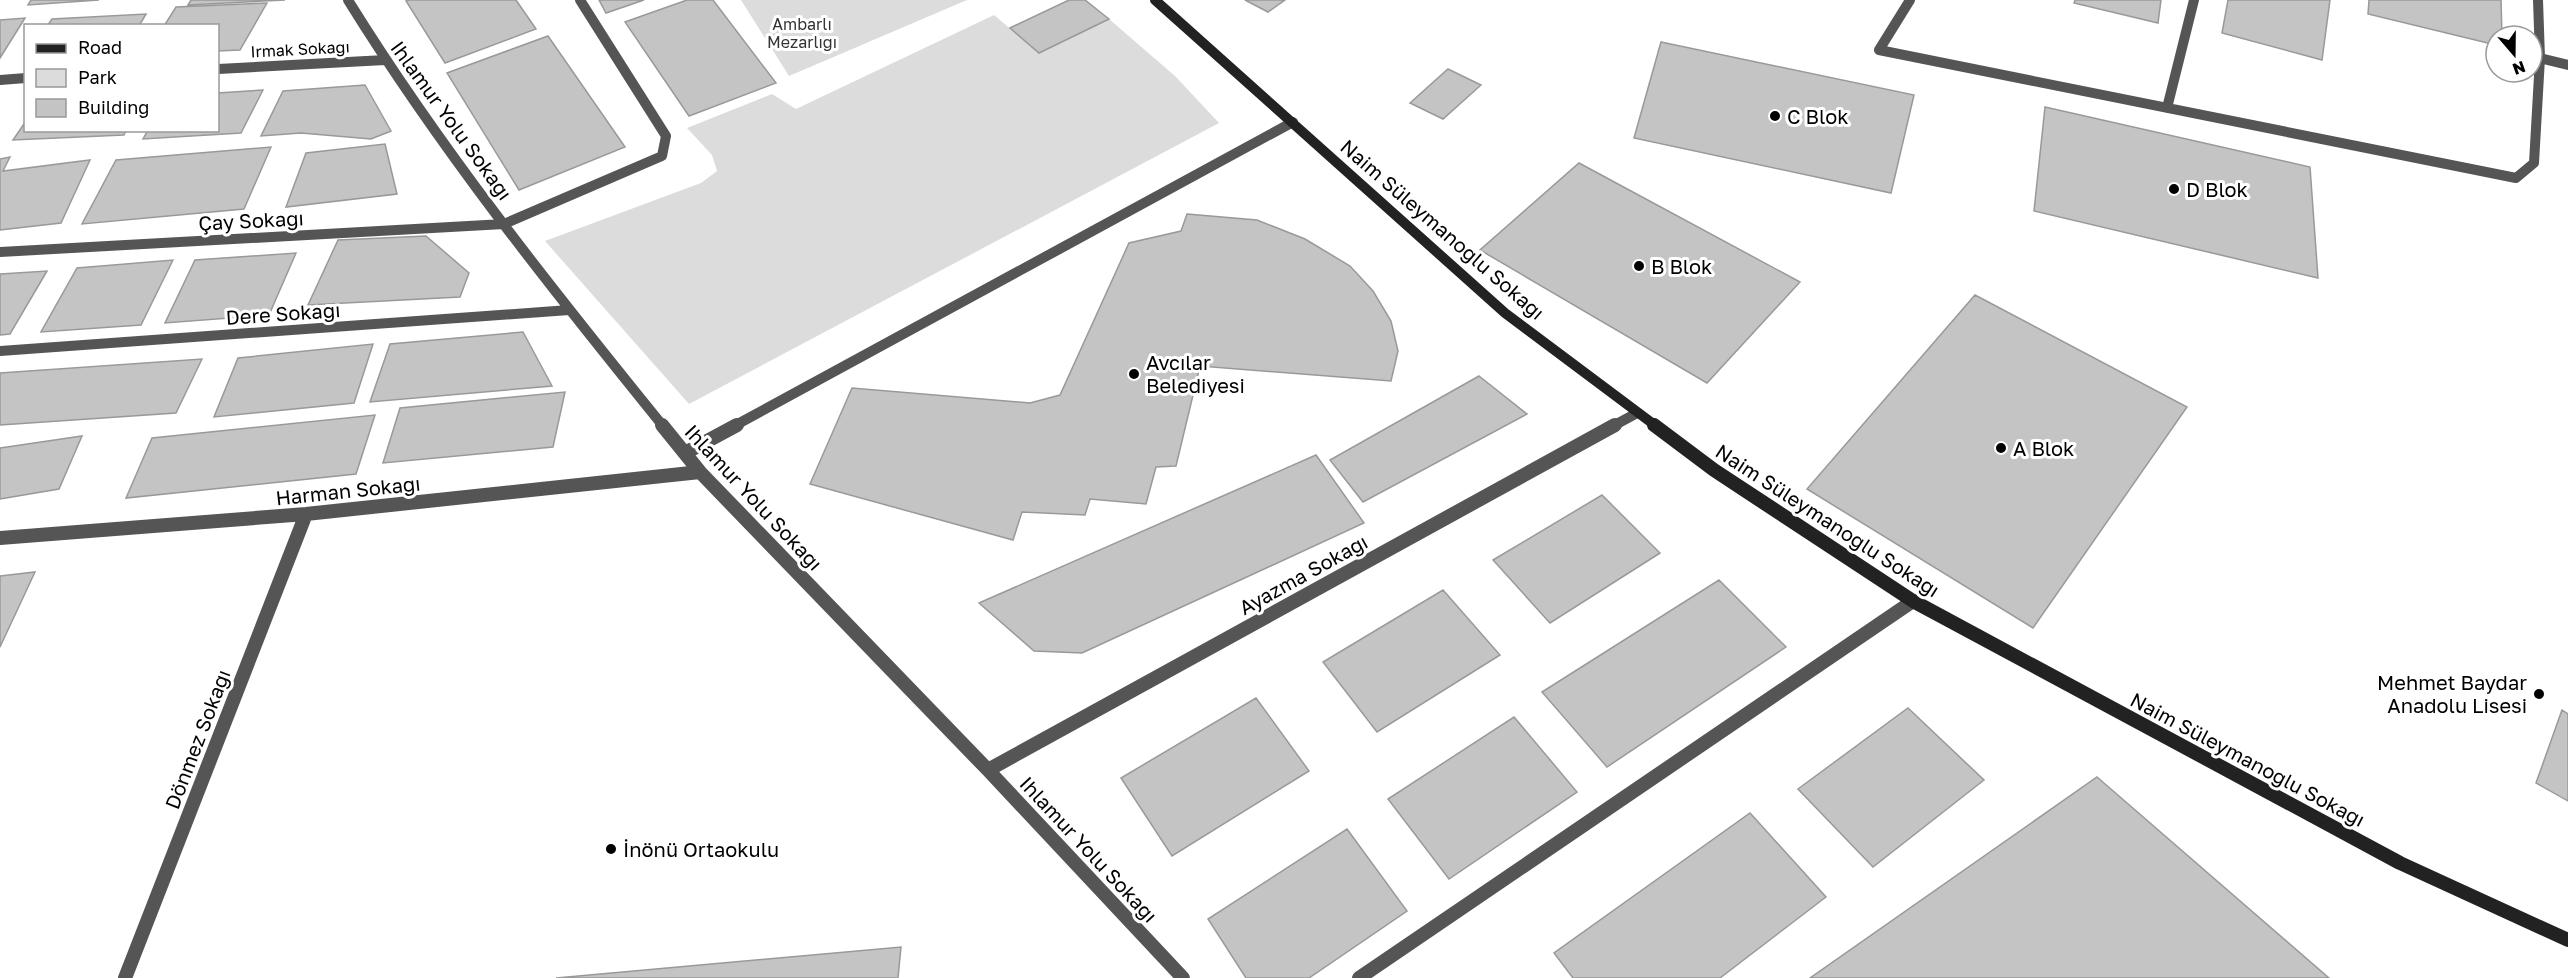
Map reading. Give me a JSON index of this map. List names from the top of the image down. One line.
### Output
{"streets":{"main road":["Naim Süleymanoğlu Sokağı"],"street":["Irmak Sokağı","Ihlamur Yolu Sokağı","Çay Sokağı","Dere Sokağı","Harman Sokağı","Ayazma Sokağı","Dönmez Sokağı"]},"crossings":[["Irmak Sokağı","Ihlamur Yolu Sokağı"],["Ihlamur Yolu Sokağı","Çay Sokağı"],["Ihlamur Yolu Sokağı","Dere Sokağı"],["Ihlamur Yolu Sokağı","Harman Sokağı"],["Ihlamur Yolu Sokağı","Ayazma Sokağı"],["Naim Süleymanoğlu Sokağı","Ayazma Sokağı"],["Harman Sokağı","Dönmez Sokağı"]],"parks":["Ambarlı Mezarlığı"],"places":["C Blok","D Blok","B Blok","Avcılar Belediyesi","A Blok","Mehmet Baydar Anadolu Lisesi","İnönü Ortaokulu"],"legend":["Road","Park","Building"],"north":"bottom"}
